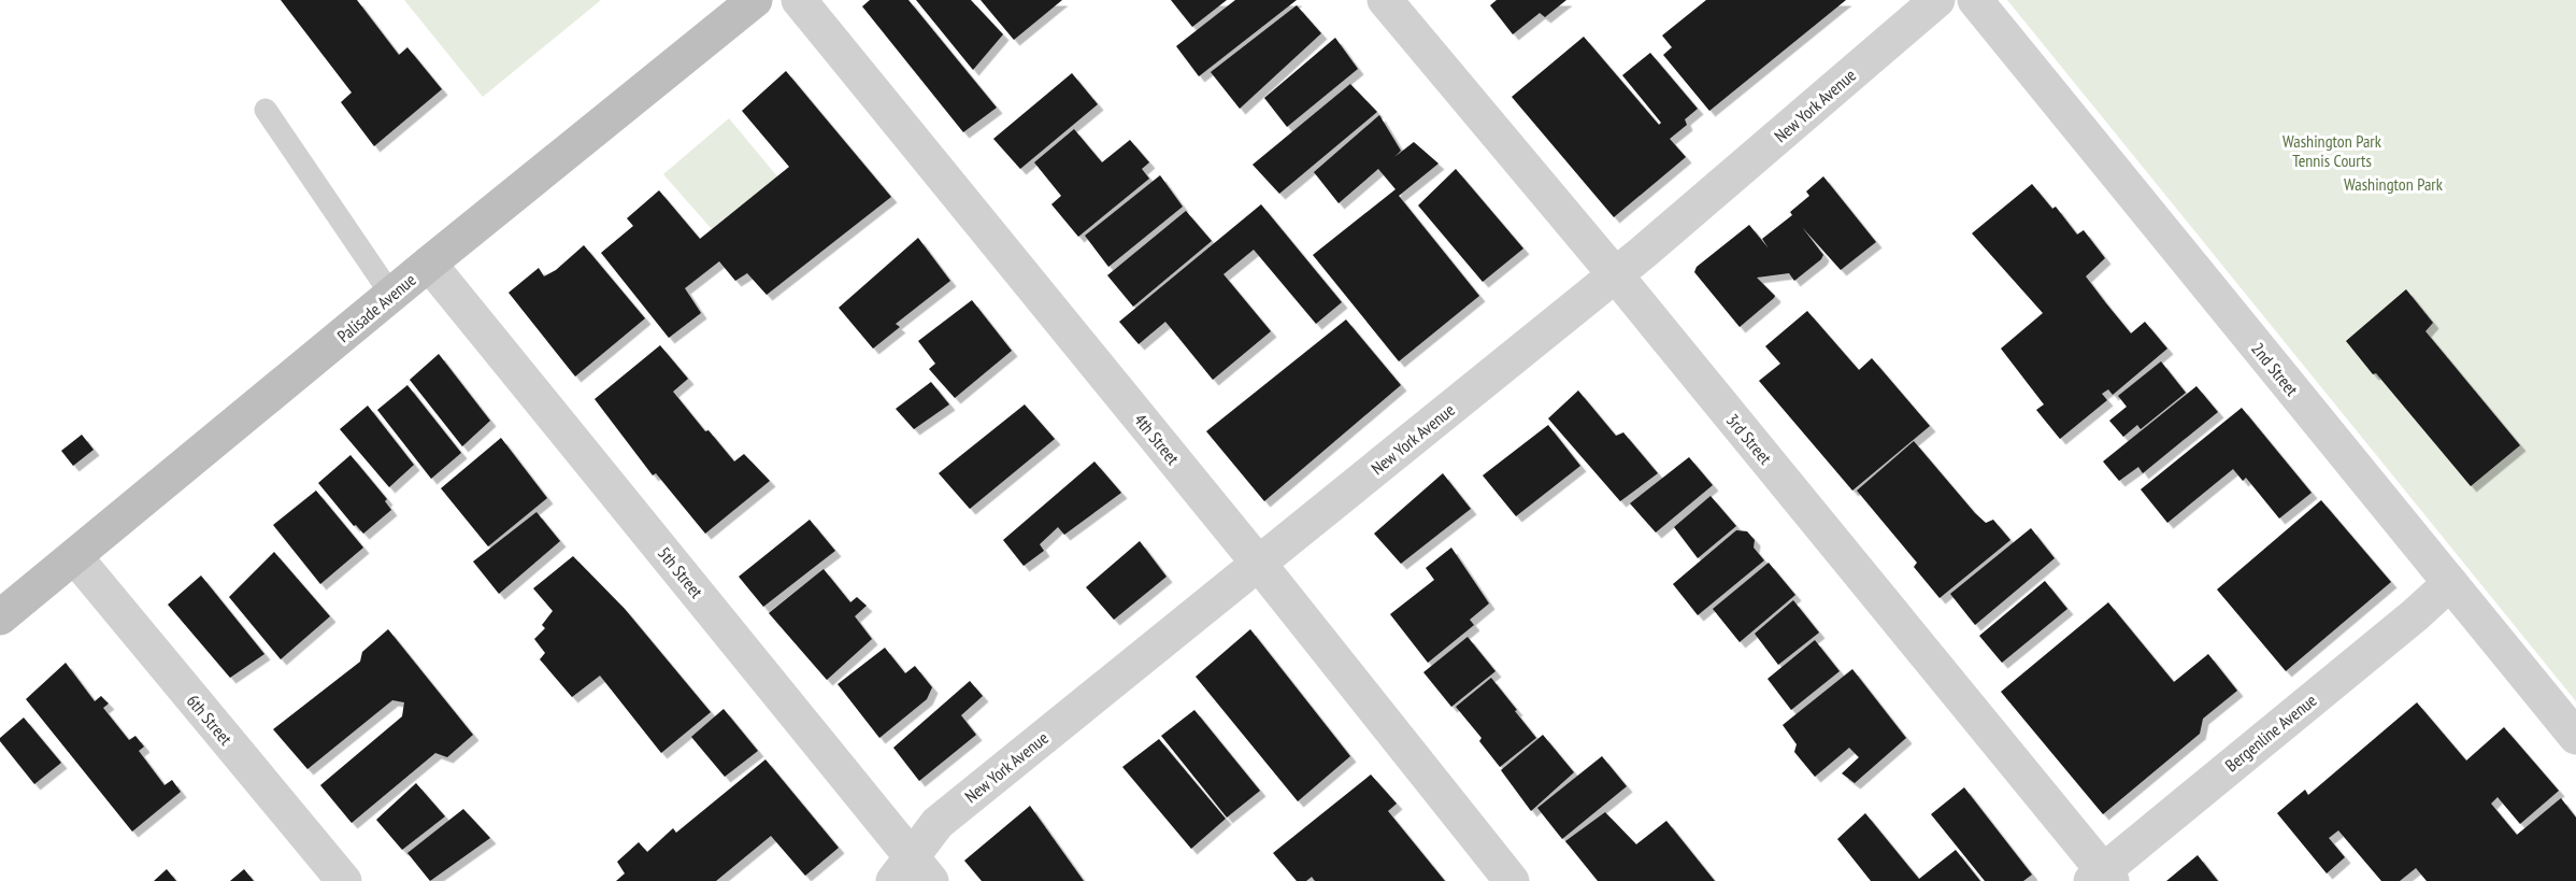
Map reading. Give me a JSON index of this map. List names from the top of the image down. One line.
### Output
{"streets":{"main road":["Palisade Avenue"],"street":["New York Avenue","2nd Street","4th Street","3rd Street","5th Street","6th Street","Bergenline Avenue"]},"crossings":[["New York Avenue","4th Street"],["New York Avenue","3rd Street"],["New York Avenue","5th Street"],["Palisade Avenue","5th Street"],["Palisade Avenue","6th Street"],["2nd Street","Bergenline Avenue"],["3rd Street","Bergenline Avenue"]],"parks":["Washington Park Tennis Courts","Washington Park"]}
